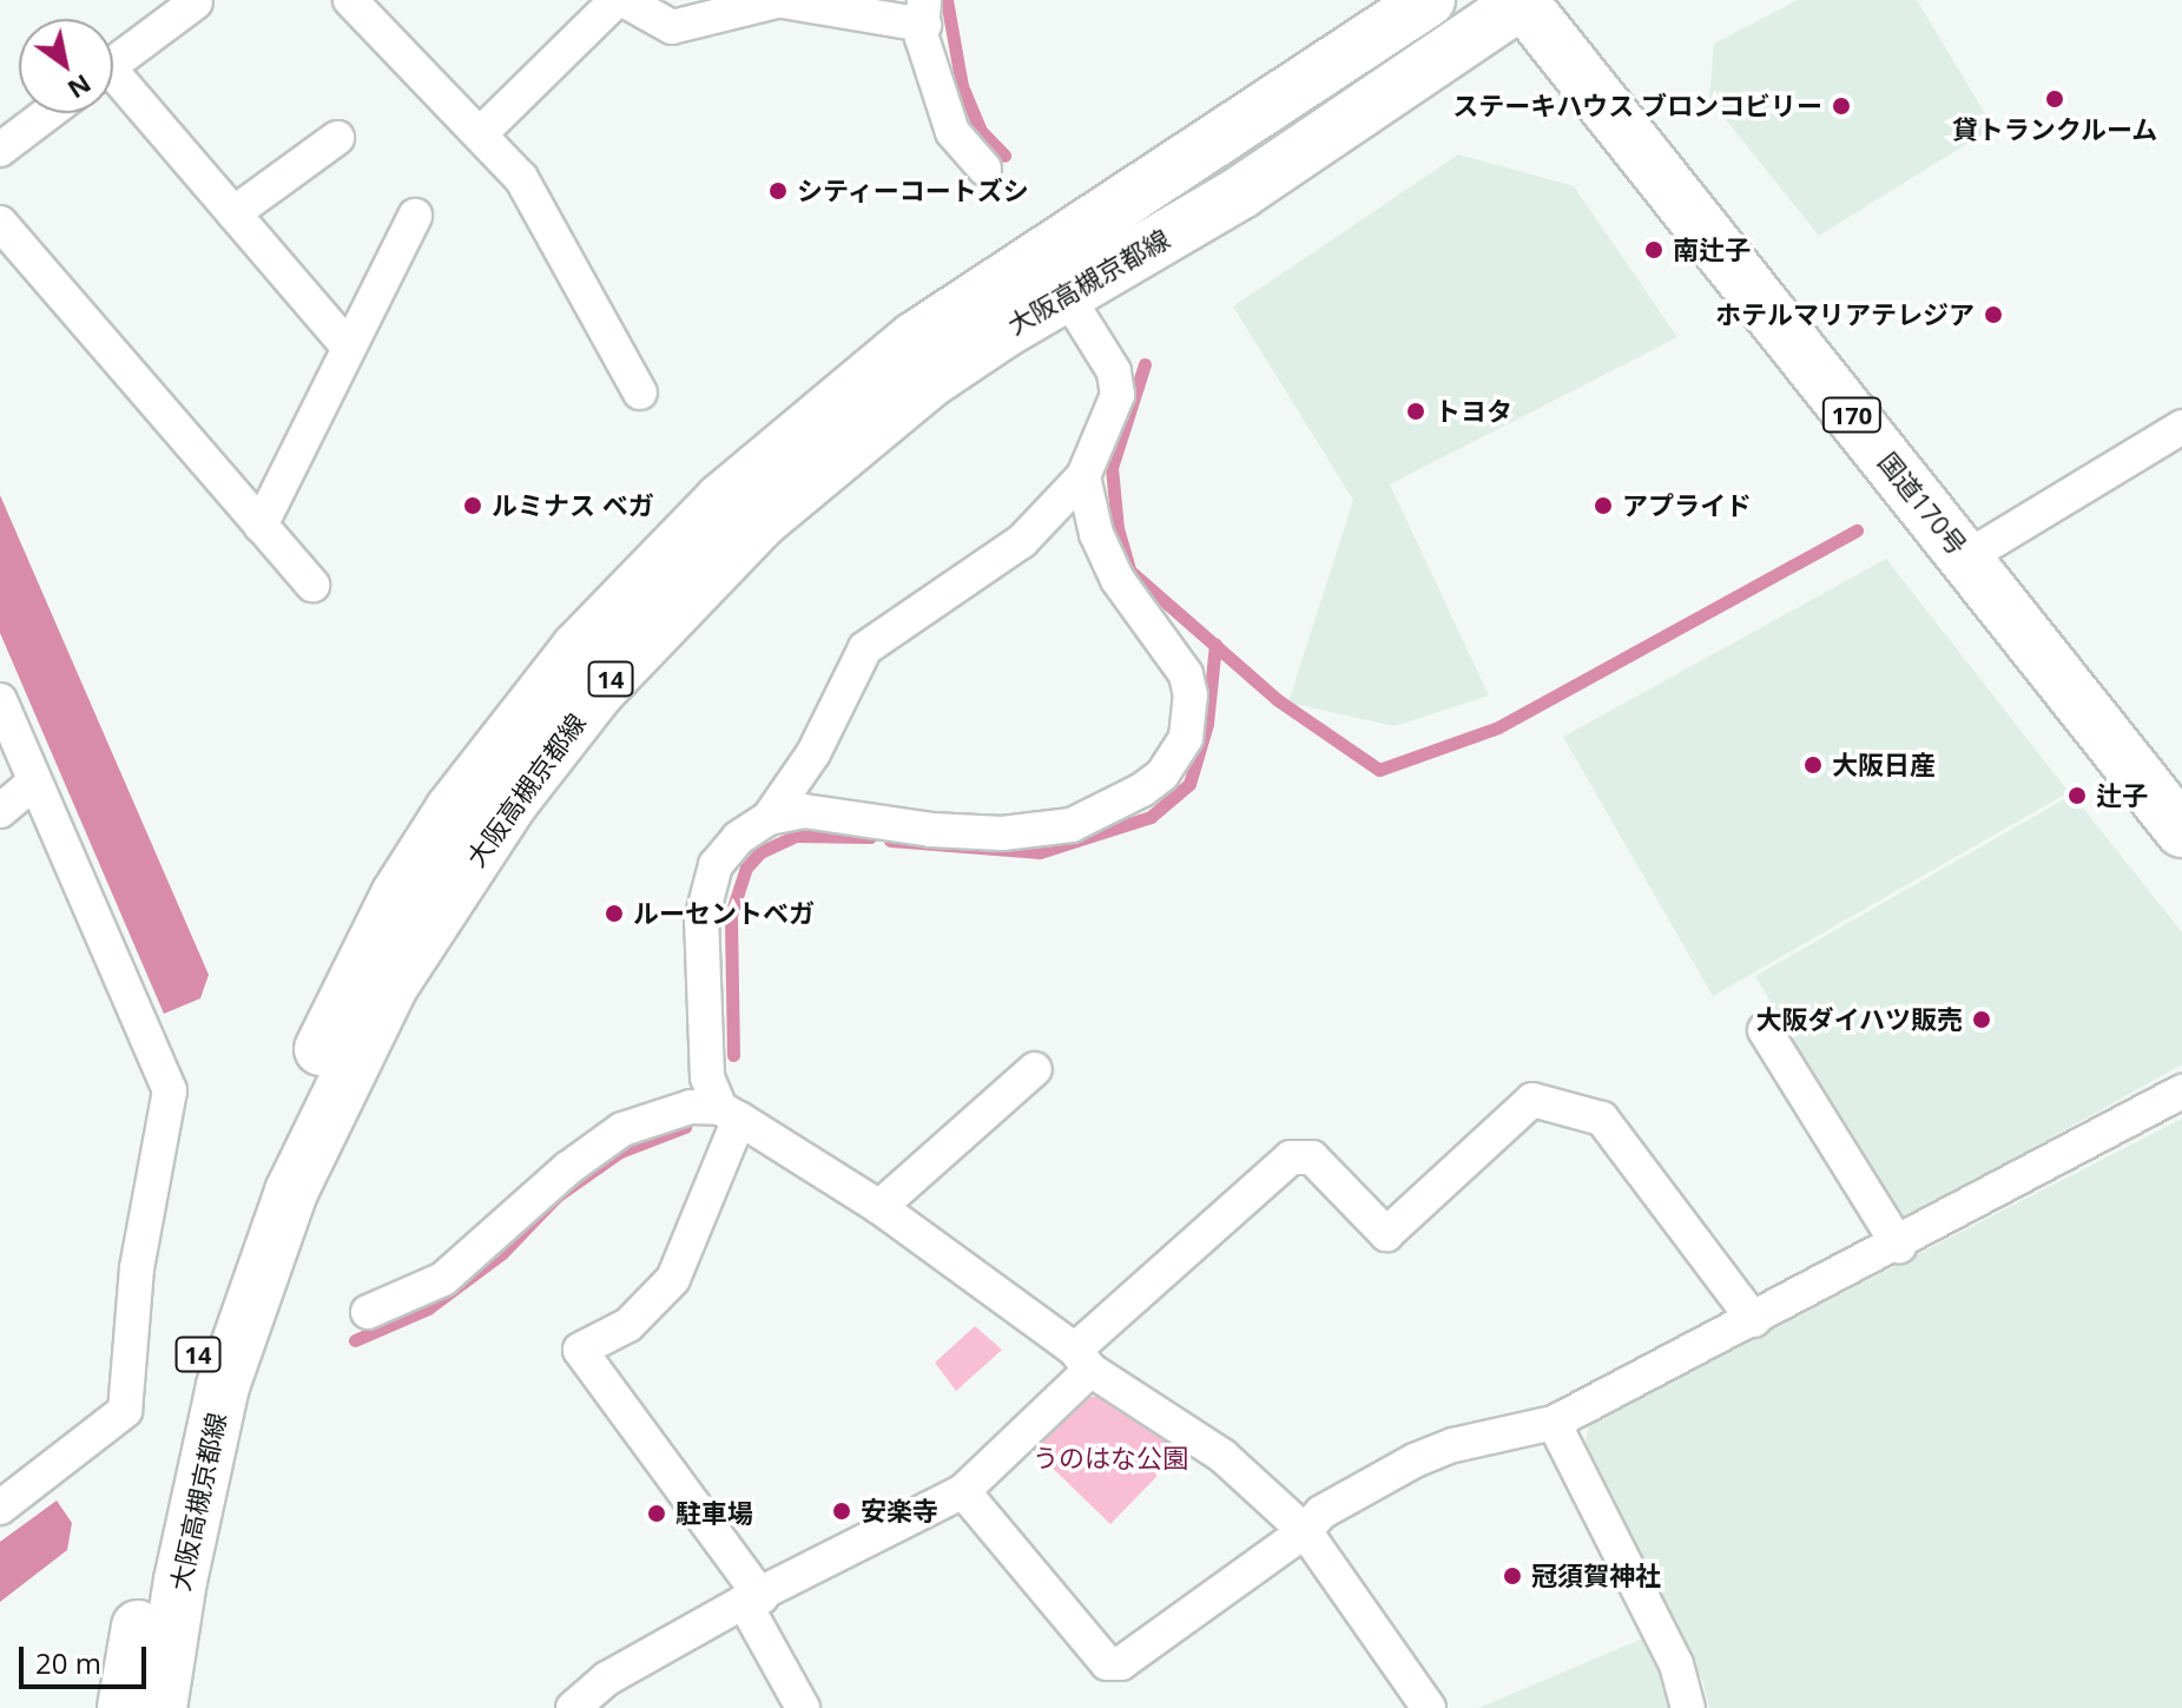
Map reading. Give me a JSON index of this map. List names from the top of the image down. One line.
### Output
{"streets":{"main road":["大阪高槻京都線","170","国道170号","14"]},"crossings":[["大阪高槻京都線","国道170号"]],"parks":["うのはな公園"],"places":["貸トランクルーム","ステーキハウス ブロンコビリー","シティーコートズシ","南辻子","ホテルマリアテレジア","トヨタ","ルミナス ベガ","アプライド","大阪日産","辻子","ルーセントベガ","大阪ダイハツ販売","安楽寺","駐車場","冠須賀神社"],"scale_bar":"20 m","north":"bottom right"}
